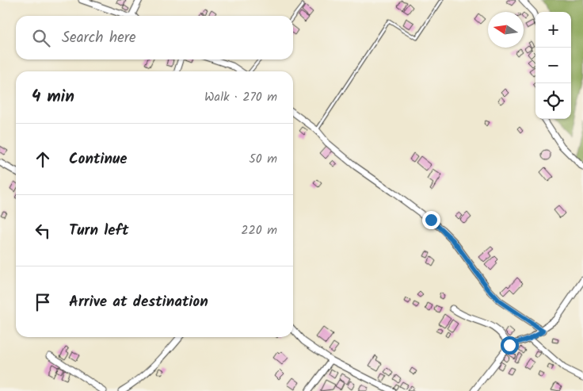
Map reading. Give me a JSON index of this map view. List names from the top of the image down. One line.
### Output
{"north":"left","page":{"map_buttons":["+","−"],"search":"Search here","heading":["4 min","Walk · 270 m"],"list":[["Continue","50 m"],["Turn left","220 m"],"Arrive at destination"]}}
